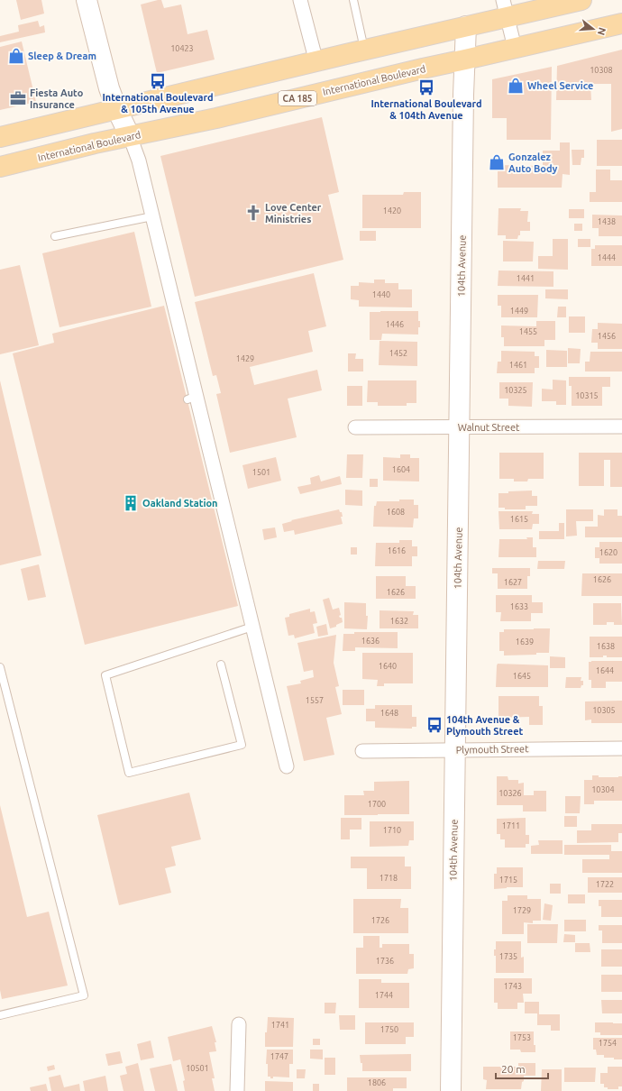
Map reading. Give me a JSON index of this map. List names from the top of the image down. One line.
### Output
{"streets":{"main road":["International Boulevard","CA 185"],"street":["104th Avenue","Walnut Street","Plymouth Street"]},"crossings":[["International Boulevard","104th Avenue"],["104th Avenue","Walnut Street"],["104th Avenue","Plymouth Street"]],"places":{"shop":["Sleep & Dream","Wheel Service","Gonzalez Auto Body"],"bus stop":["International Boulevard & 105th Avenue","International Boulevard & 104th Avenue","104th Avenue & Plymouth Street"],"office":["Fiesta Auto Insurance"],"church":["Love Center Ministries"],"building":["Oakland Station"]},"house_numbers":["10423","10308","1420","1438","1444","1441","1440","1449","1446","1455","1456","1452","1429","1461","10325","10315","1604","1501","1608","1615","1616","1620","1626","1627","1626","1633","1632","1636","1639","1638","1640","1644","1645","1557","10305","1648","10304","10326","1700","1711","1710","1718","1715","1722","1729","1726","1735","1736","1743","1744","1741","1750","1753","1754","1747","10501","1806"],"scale_bar":"20 m","north":"right"}
